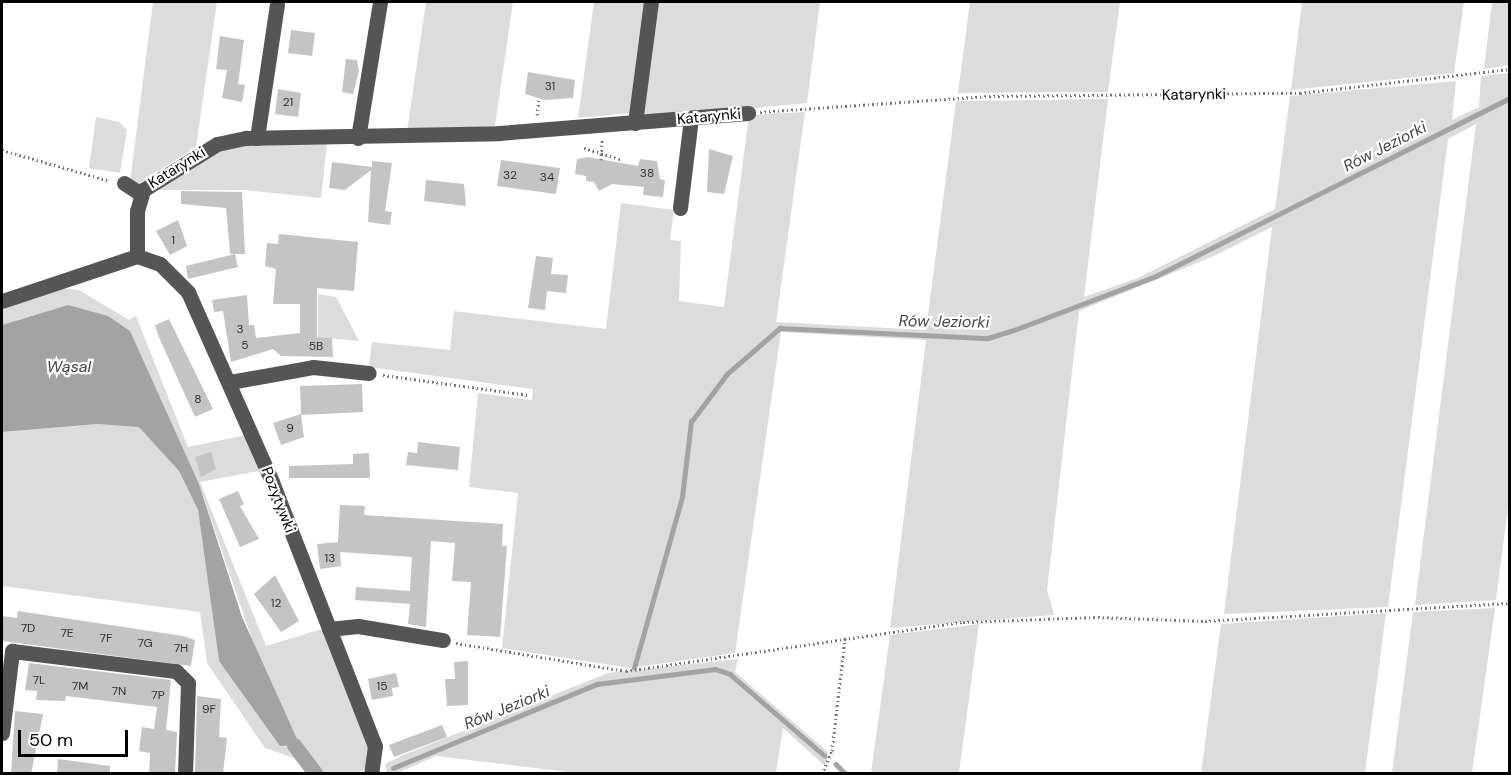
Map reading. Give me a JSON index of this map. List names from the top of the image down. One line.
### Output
{"streets":{"street":["Katarynki","Pozytywki"]},"crossings":[["Katarynki","Pozytywki"]],"water":["Rów Jeziorki","Wąsal"],"house_numbers":["31","21","38","32","34","1","3","5","5B","8","9","13","12","7D","7E","7F","7G","7H","7L","7M","15","7N","7P","9F"],"scale_bar":"50 m"}
